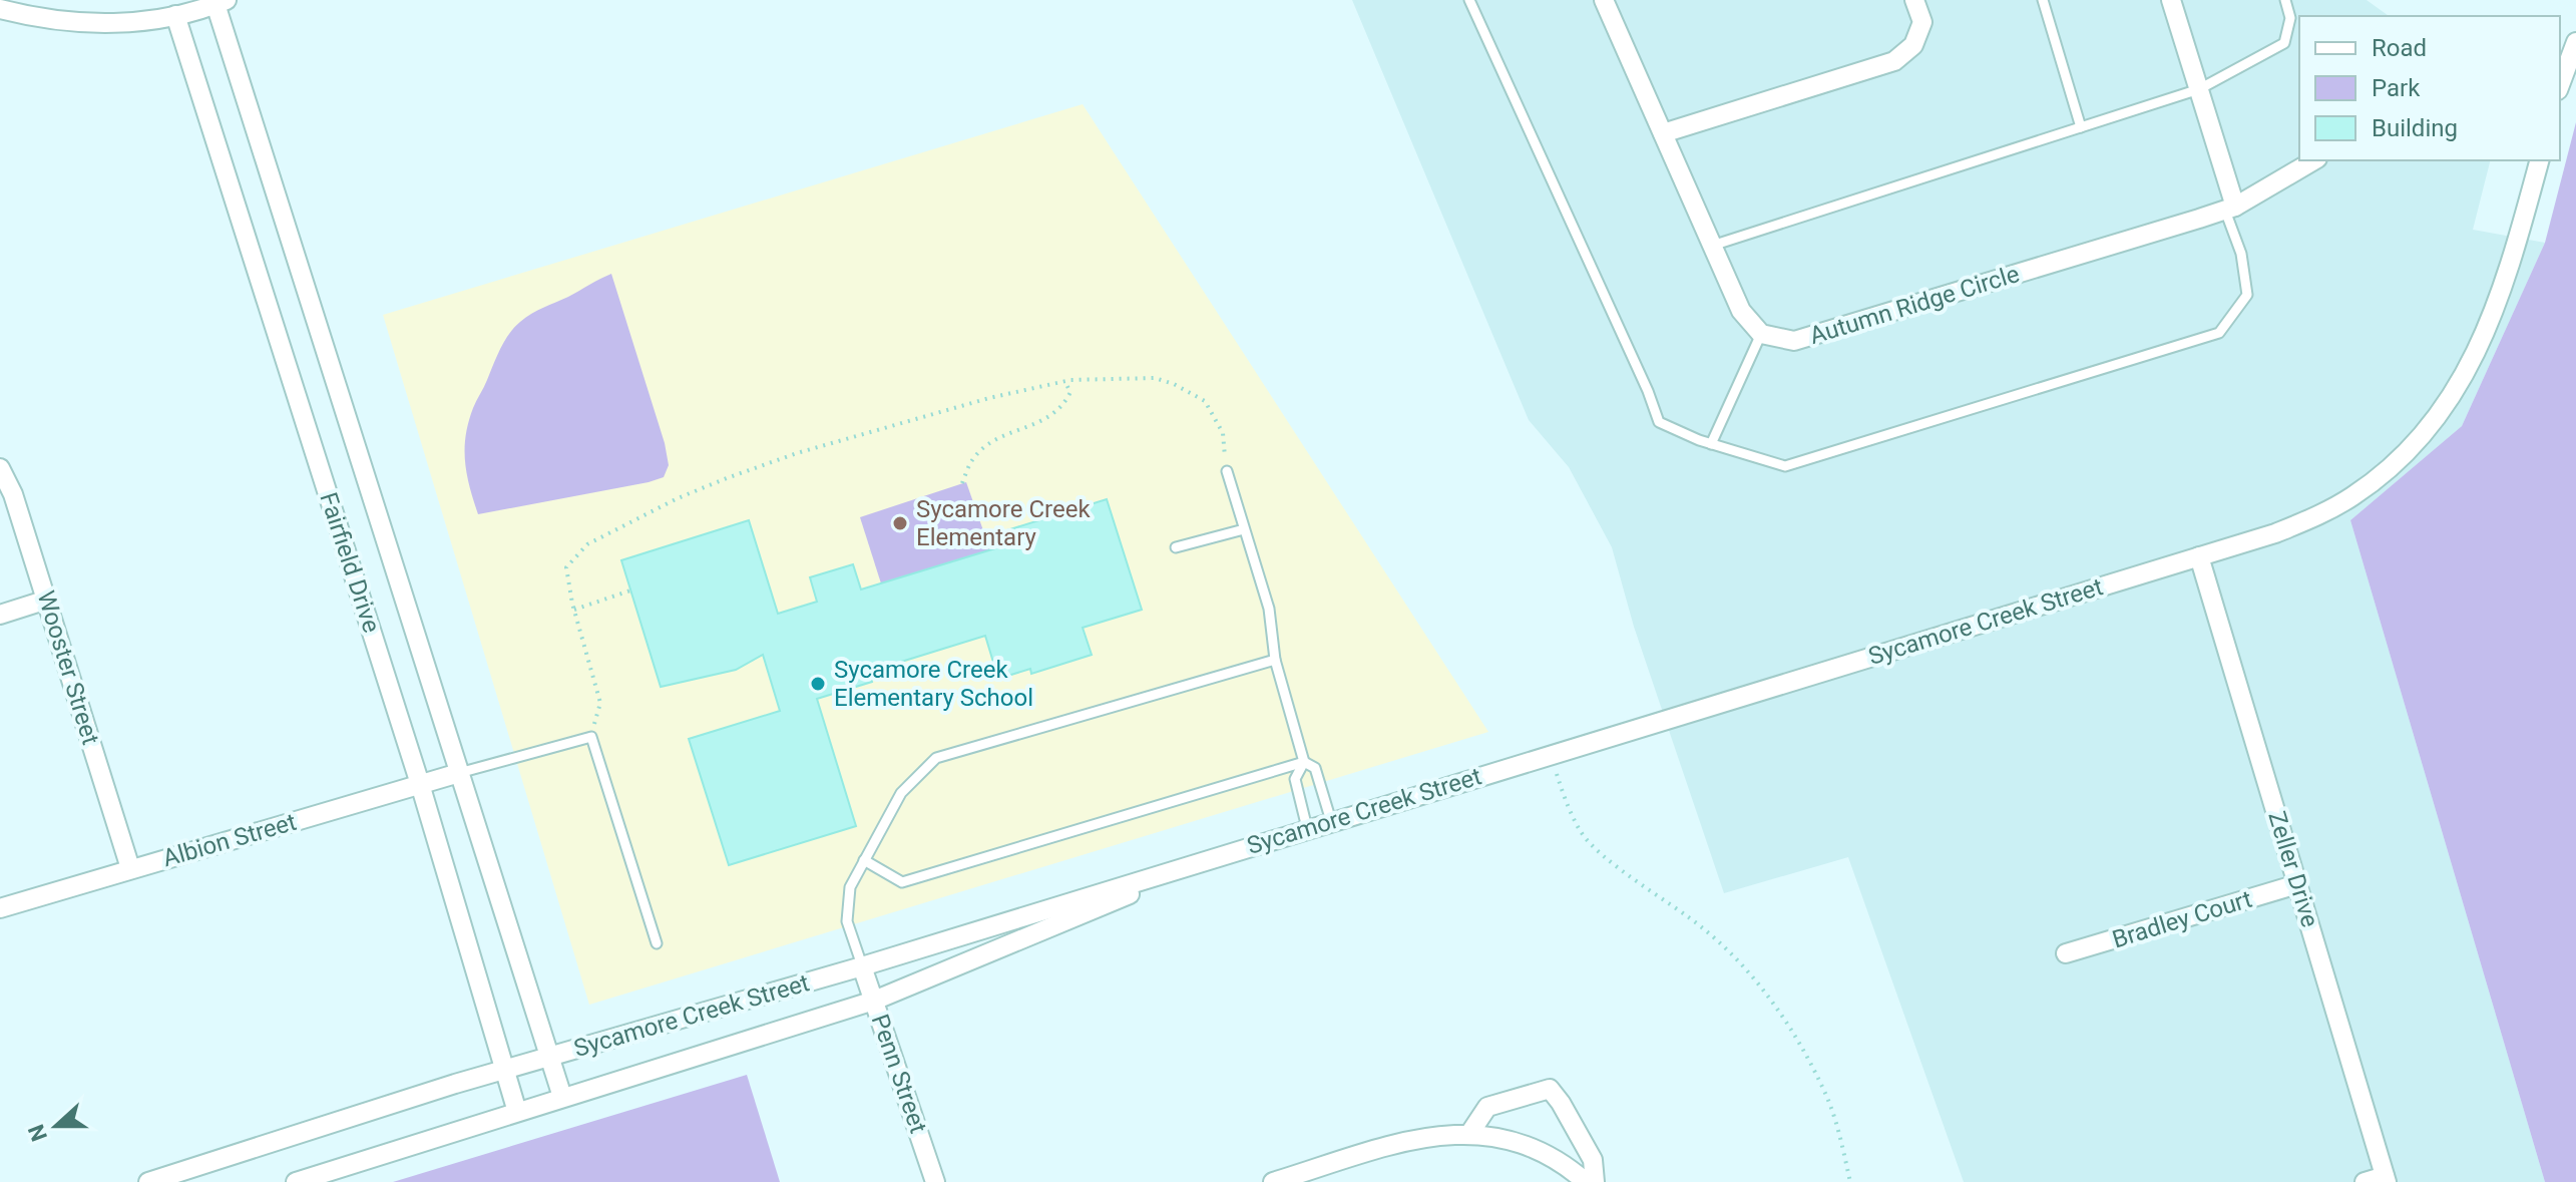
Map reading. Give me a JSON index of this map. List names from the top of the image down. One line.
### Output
{"streets":{"street":["Autumn Ridge Circle","Fairfield Drive","Sycamore Creek Street","Wooster Street","Albion Street","Zeller Drive","Bradley Court","Penn Street"]},"crossings":[["Fairfield Drive","Sycamore Creek Street"],["Fairfield Drive","Albion Street"],["Sycamore Creek Street","Zeller Drive"],["Sycamore Creek Street","Penn Street"],["Wooster Street","Albion Street"],["Zeller Drive","Bradley Court"]],"places":["Sycamore Creek Elementary","Sycamore Creek Elementary School"],"legend":["Road","Park","Building"],"north":"left"}
